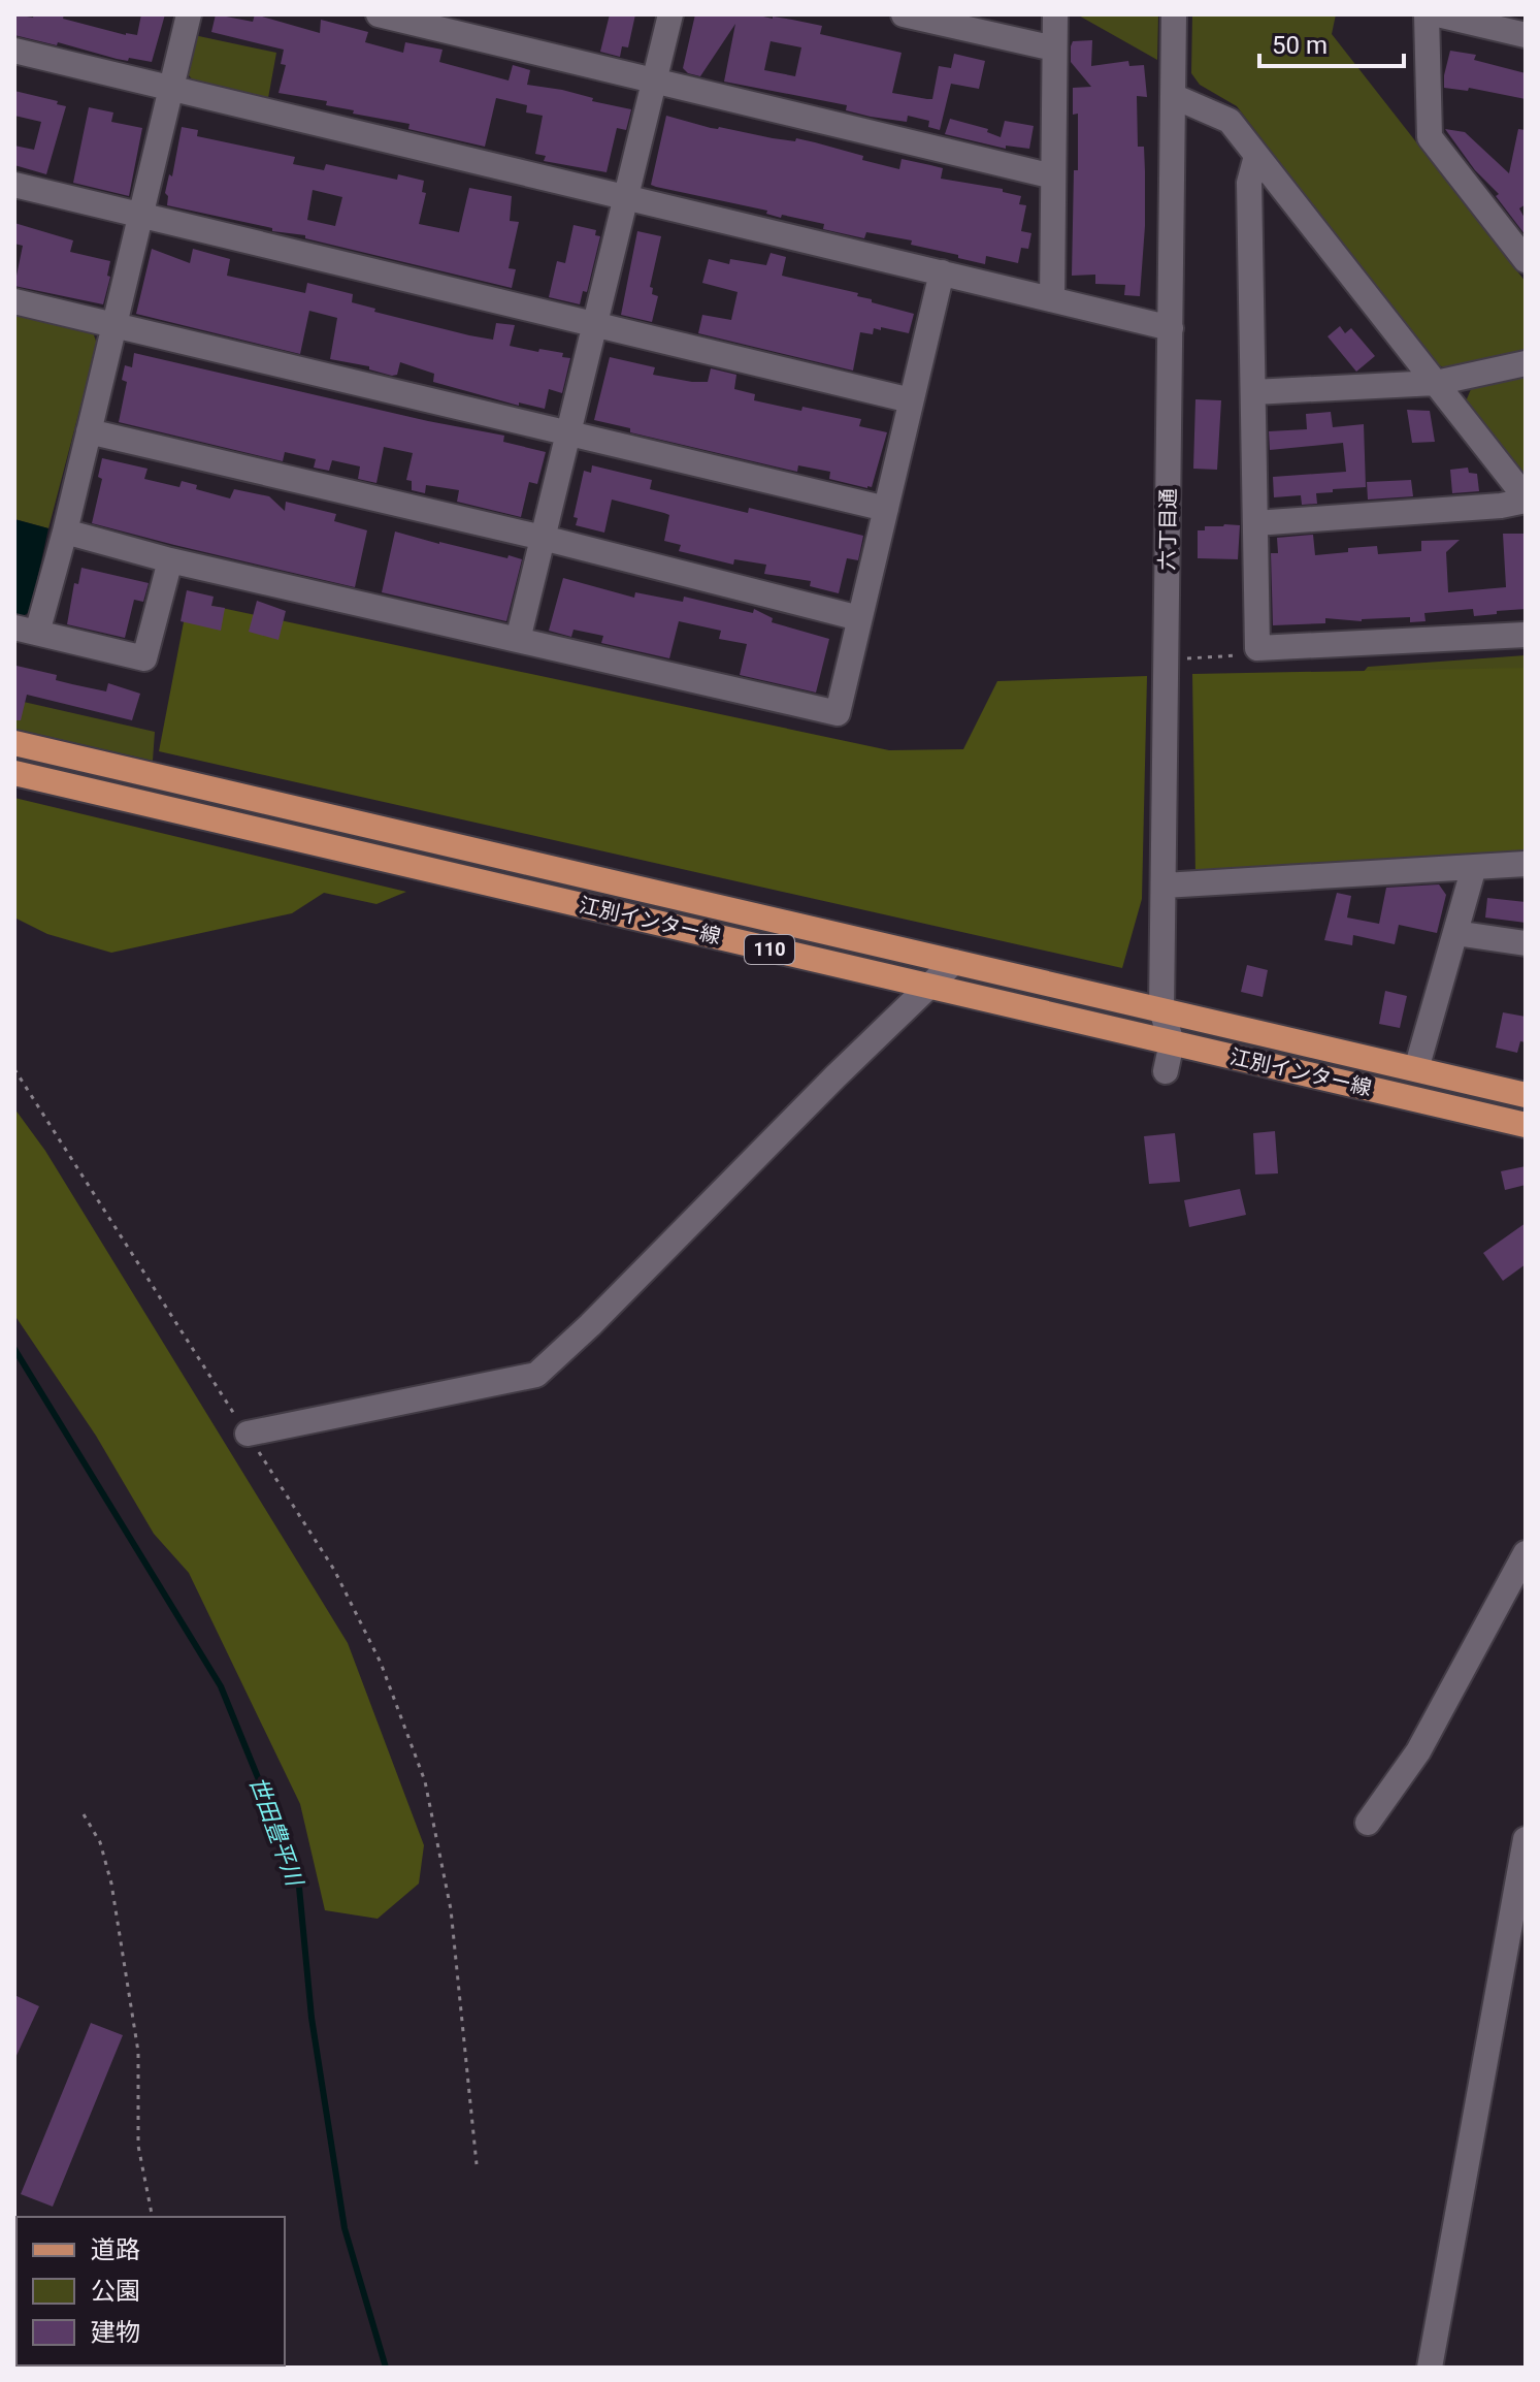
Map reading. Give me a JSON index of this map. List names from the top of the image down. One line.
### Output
{"streets":{"main road":["江別インター線","110"],"street":["六丁目通"]},"crossings":[["六丁目通","江別インター線"]],"water":["世田豊平川"],"legend":["道路","公園","建物"],"scale_bar":"50 m"}
